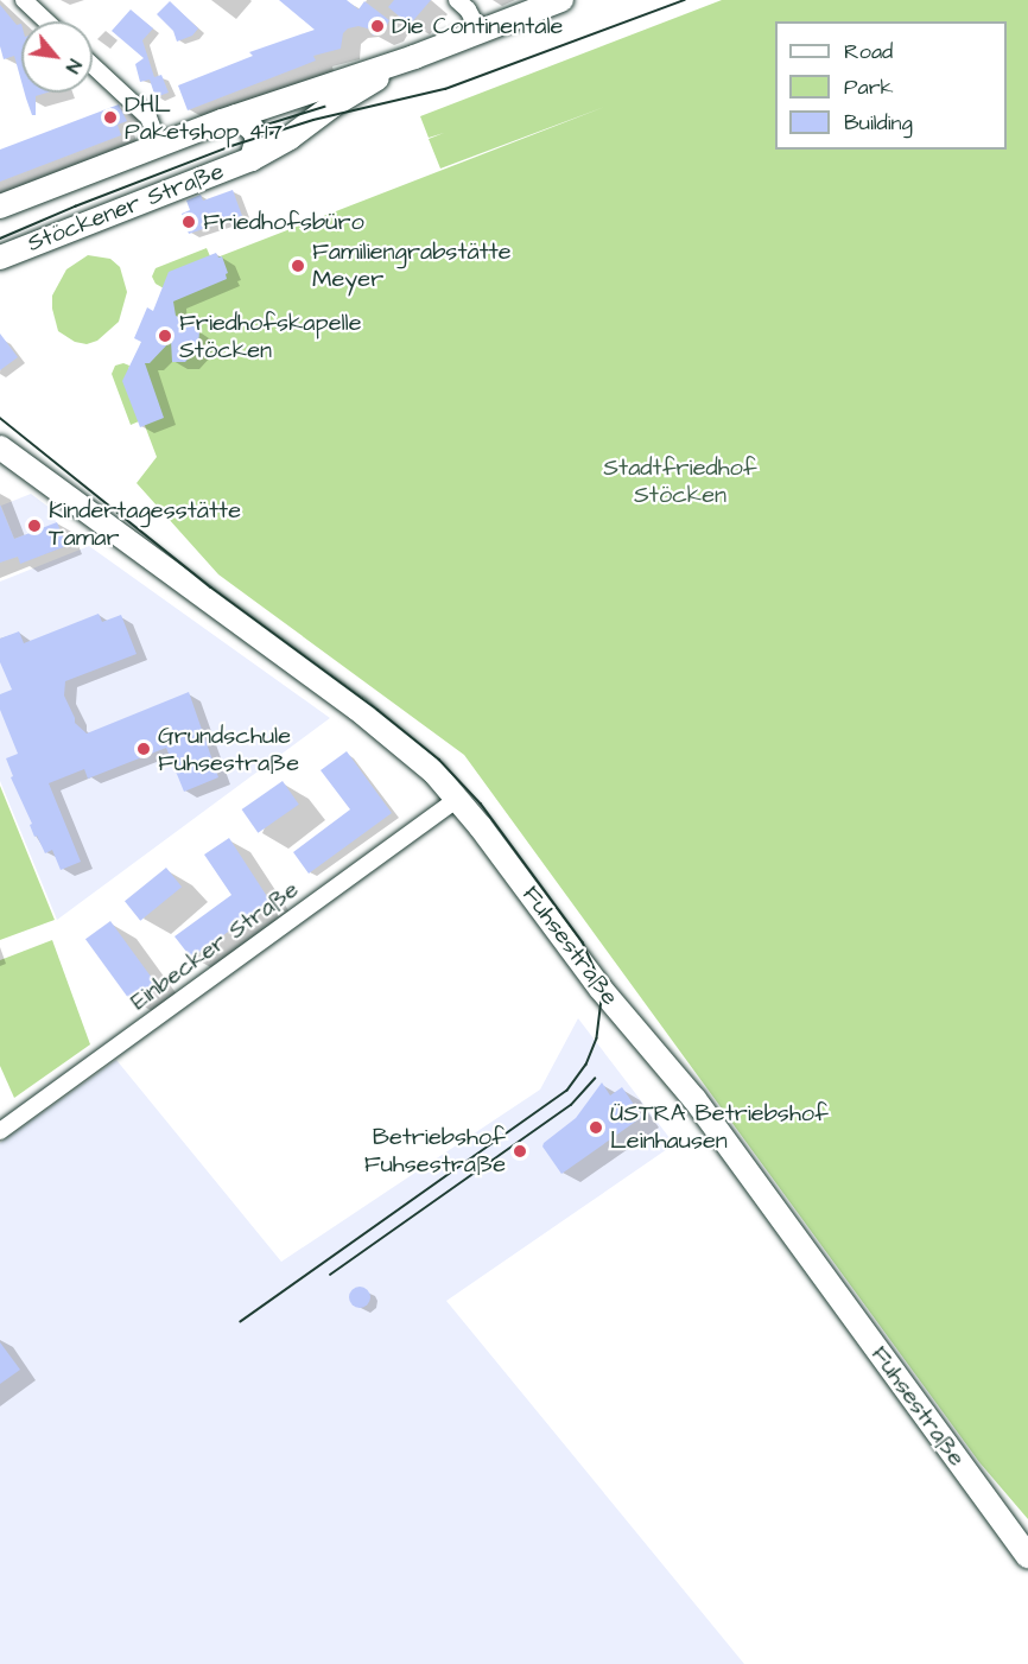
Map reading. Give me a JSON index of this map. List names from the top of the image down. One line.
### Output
{"streets":{"street":["Stöckener Straße","Einbecker Straße","Fuhsestraße"]},"crossings":[["Einbecker Straße","Fuhsestraße"]],"parks":["Stadtfriedhof Stöcken"],"places":["Die Continentale","DHL Paketshop 417","Friedhofsbüro","Familiengrabstätte Meyer","Friedhofskapelle Stöcken","Kindertagesstätte Tamar","Grundschule Fuhsestraße","ÜSTRA Betriebshof Leinhausen","Betriebshof Fuhsestraße"],"legend":["Road","Park","Building"],"north":"bottom right"}
